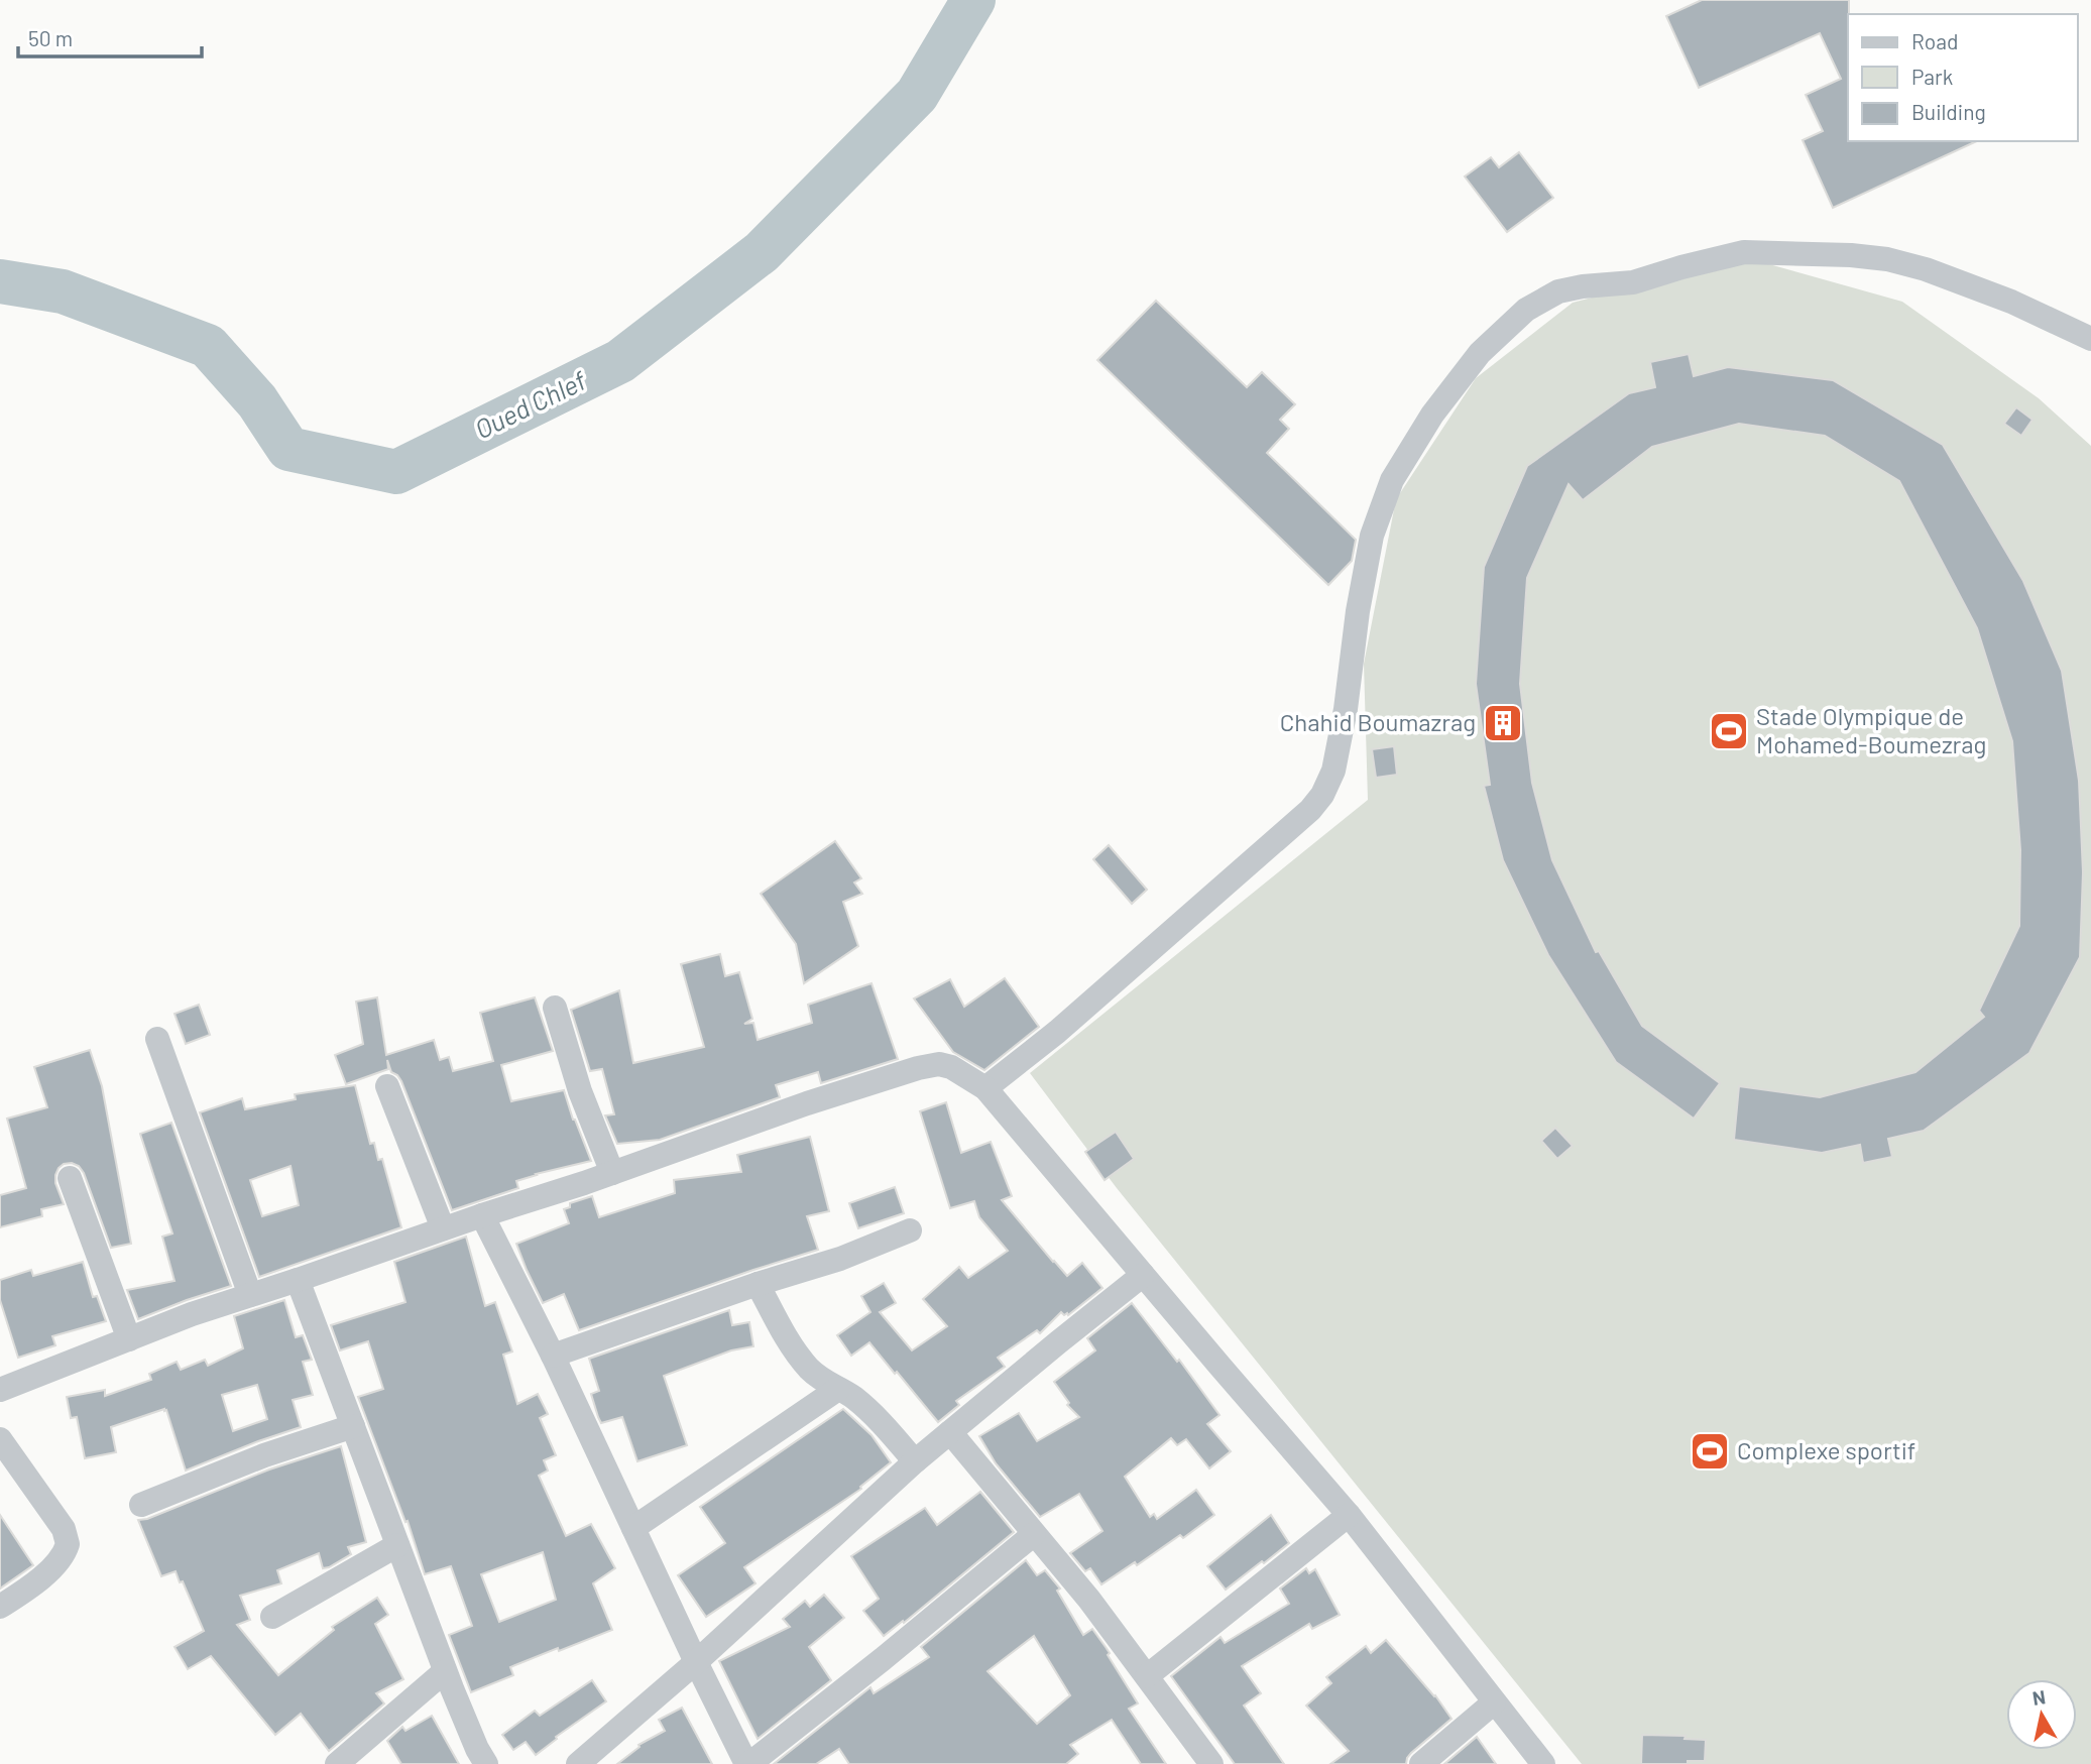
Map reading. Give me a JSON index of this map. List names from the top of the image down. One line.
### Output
{"water":["Oued Chlef"],"places":{"building":["Chahid Boumazrag"],"sports":["Stade Olympique de Mohamed-Boumezrag","Complexe sportif"]},"legend":["Road","Park","Building"],"scale_bar":"50 m","north":"top"}
